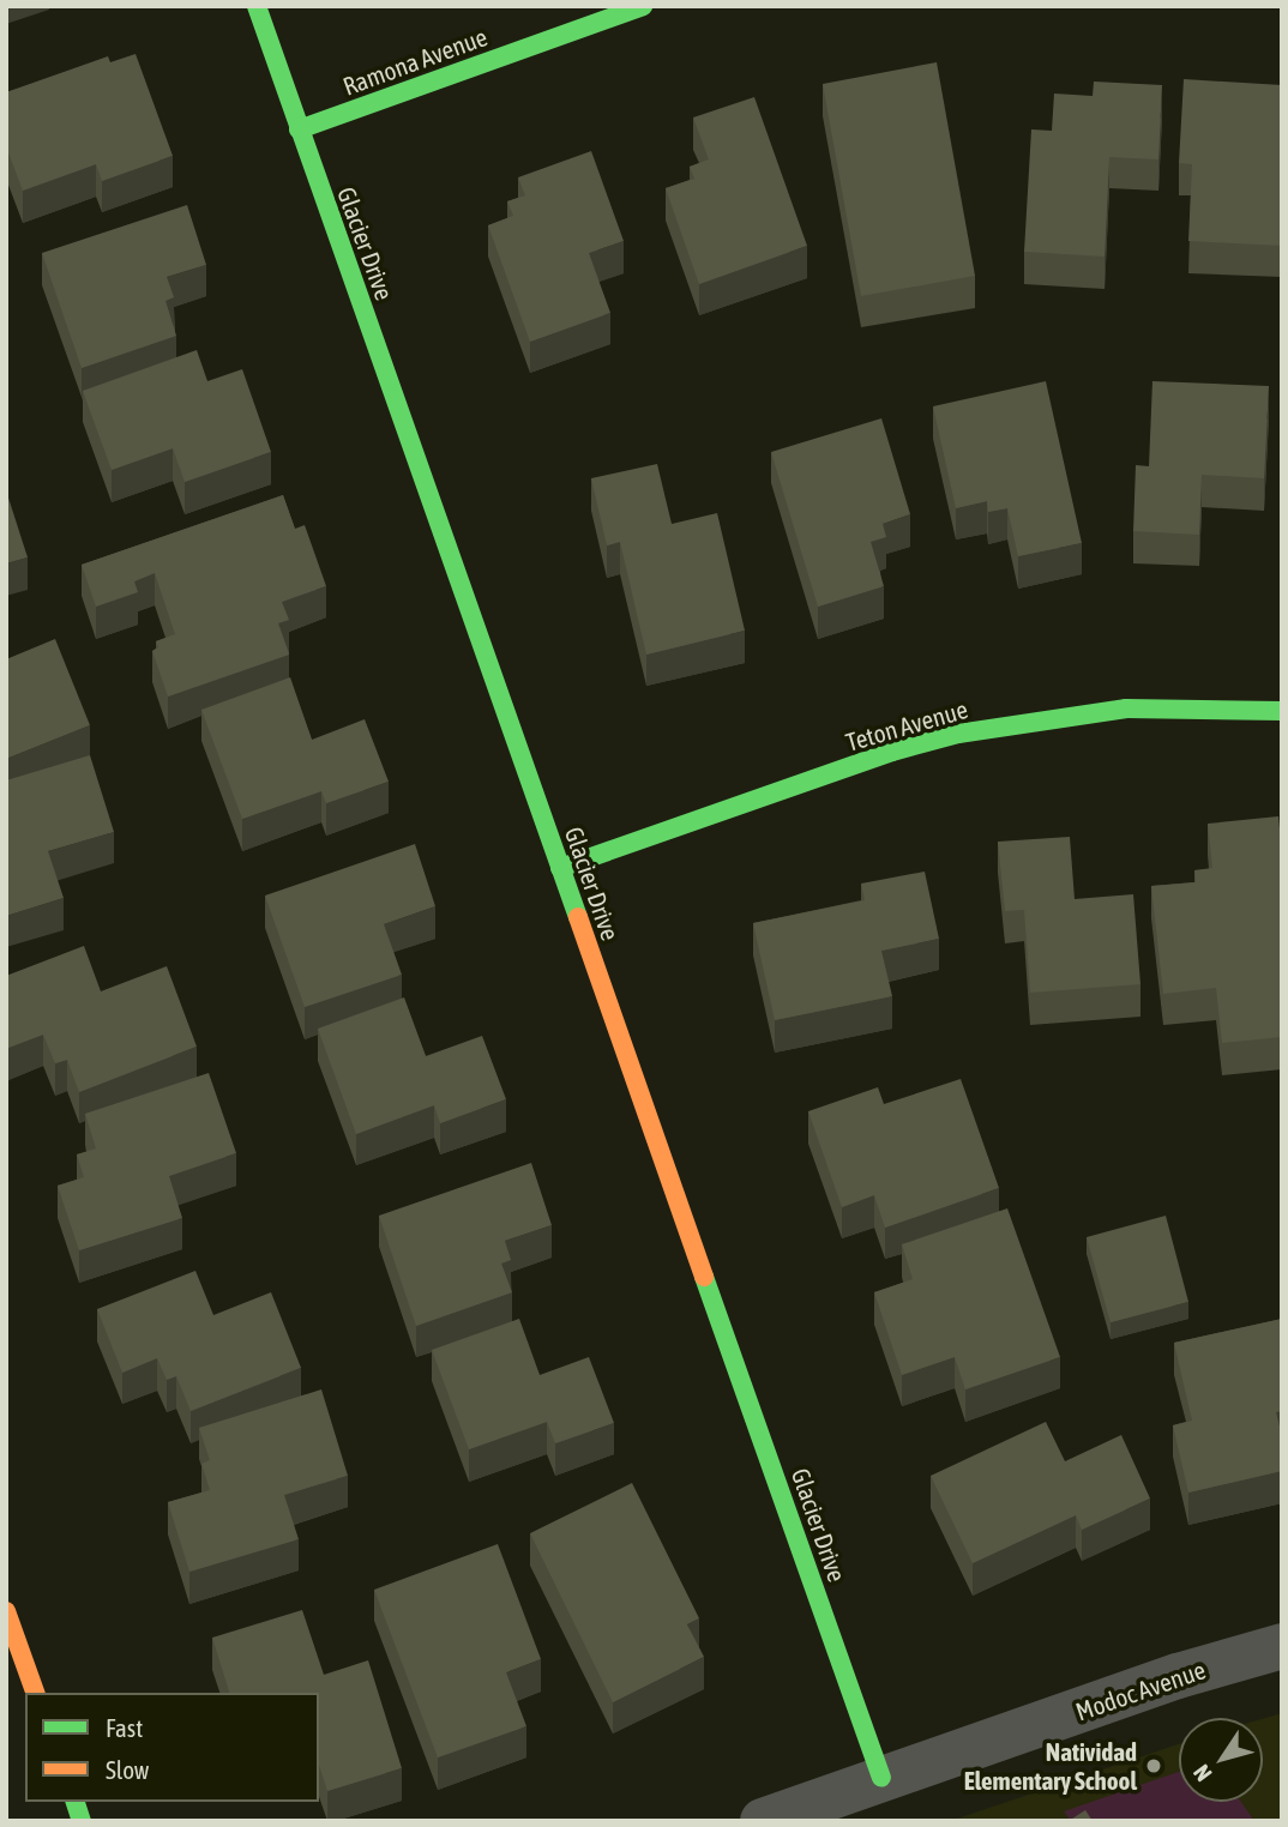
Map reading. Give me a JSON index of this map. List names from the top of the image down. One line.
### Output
{"streets":{"street":["Ramona Avenue","Glacier Drive","Teton Avenue","Modoc Avenue"]},"crossings":[["Ramona Avenue","Glacier Drive"],["Glacier Drive","Teton Avenue"],["Glacier Drive","Modoc Avenue"]],"places":["Natividad Elementary School"],"legend":["Fast","Slow"],"north":"bottom left"}
